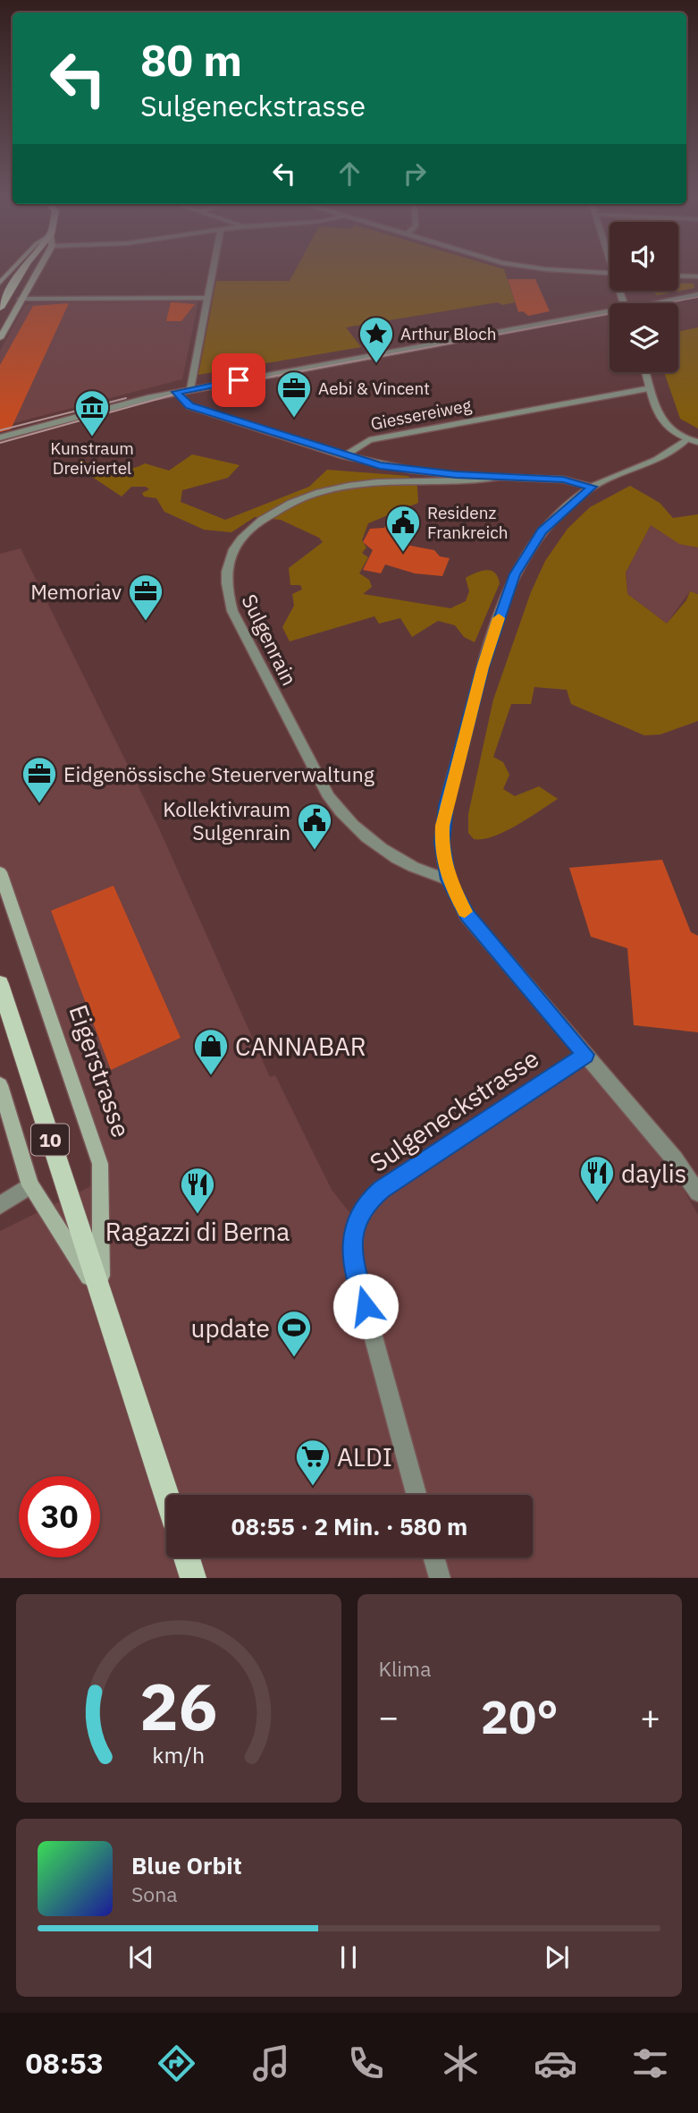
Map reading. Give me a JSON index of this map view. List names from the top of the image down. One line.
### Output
{"streets":{"main road":["Eigerstrasse","10"],"street":["Giessereiweg","Sulgenrain","Sulgeneckstrasse"]},"crossings":[["Giessereiweg","Sulgenrain"]],"places":{"place":["Arthur Bloch"],"office":["Aebi & Vincent","Memoriav","Eidgenössische Steuerverwaltung"],"museum":["Kunstraum Dreiviertel"],"public building":["Residenz Frankreich","Kollektivraum Sulgenrain"],"shop":["CANNABAR"],"restaurant":["daylis","Ragazzi di Berna"],"sports":["update"],"supermarket":["ALDI"]},"page":{"turn":["80 m","Sulgeneckstrasse"],"limit":"30","trip":"08:55 · 2 Min. · 580 m","tile":"Klima","heat":["−","20°","+"],"song":["Blue Orbit","Sona"],"tabs":"08:53","gauge":["26","km/h"]}}
